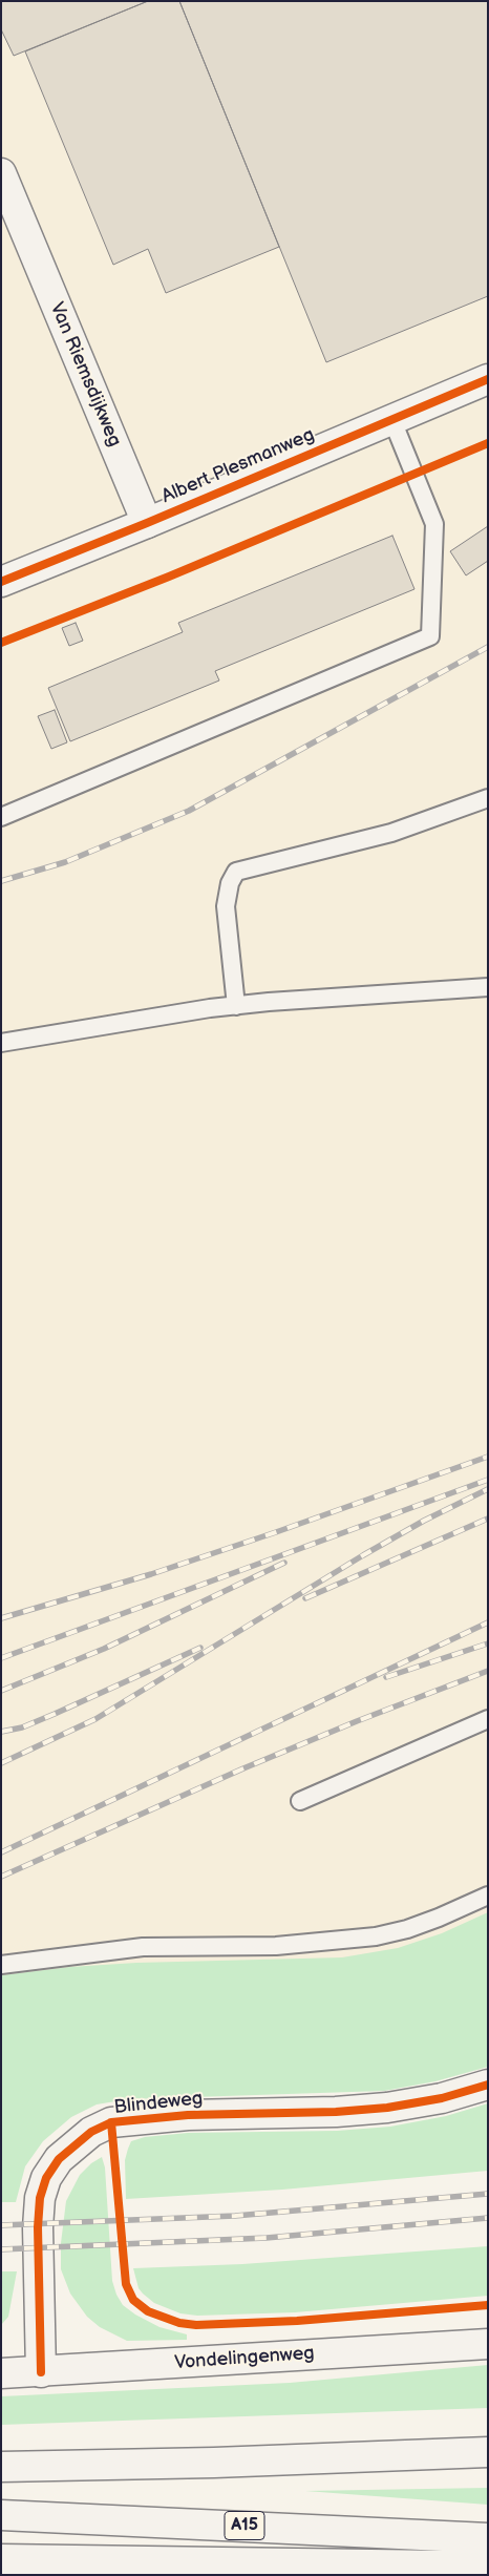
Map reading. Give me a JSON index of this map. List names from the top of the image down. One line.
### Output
{"streets":{"main road":["Van Riemsdijkweg","Albert Plesmanweg","Blindeweg","Vondelingenweg","A15"]},"crossings":[["Van Riemsdijkweg","Albert Plesmanweg"],["Blindeweg","Vondelingenweg"]]}
